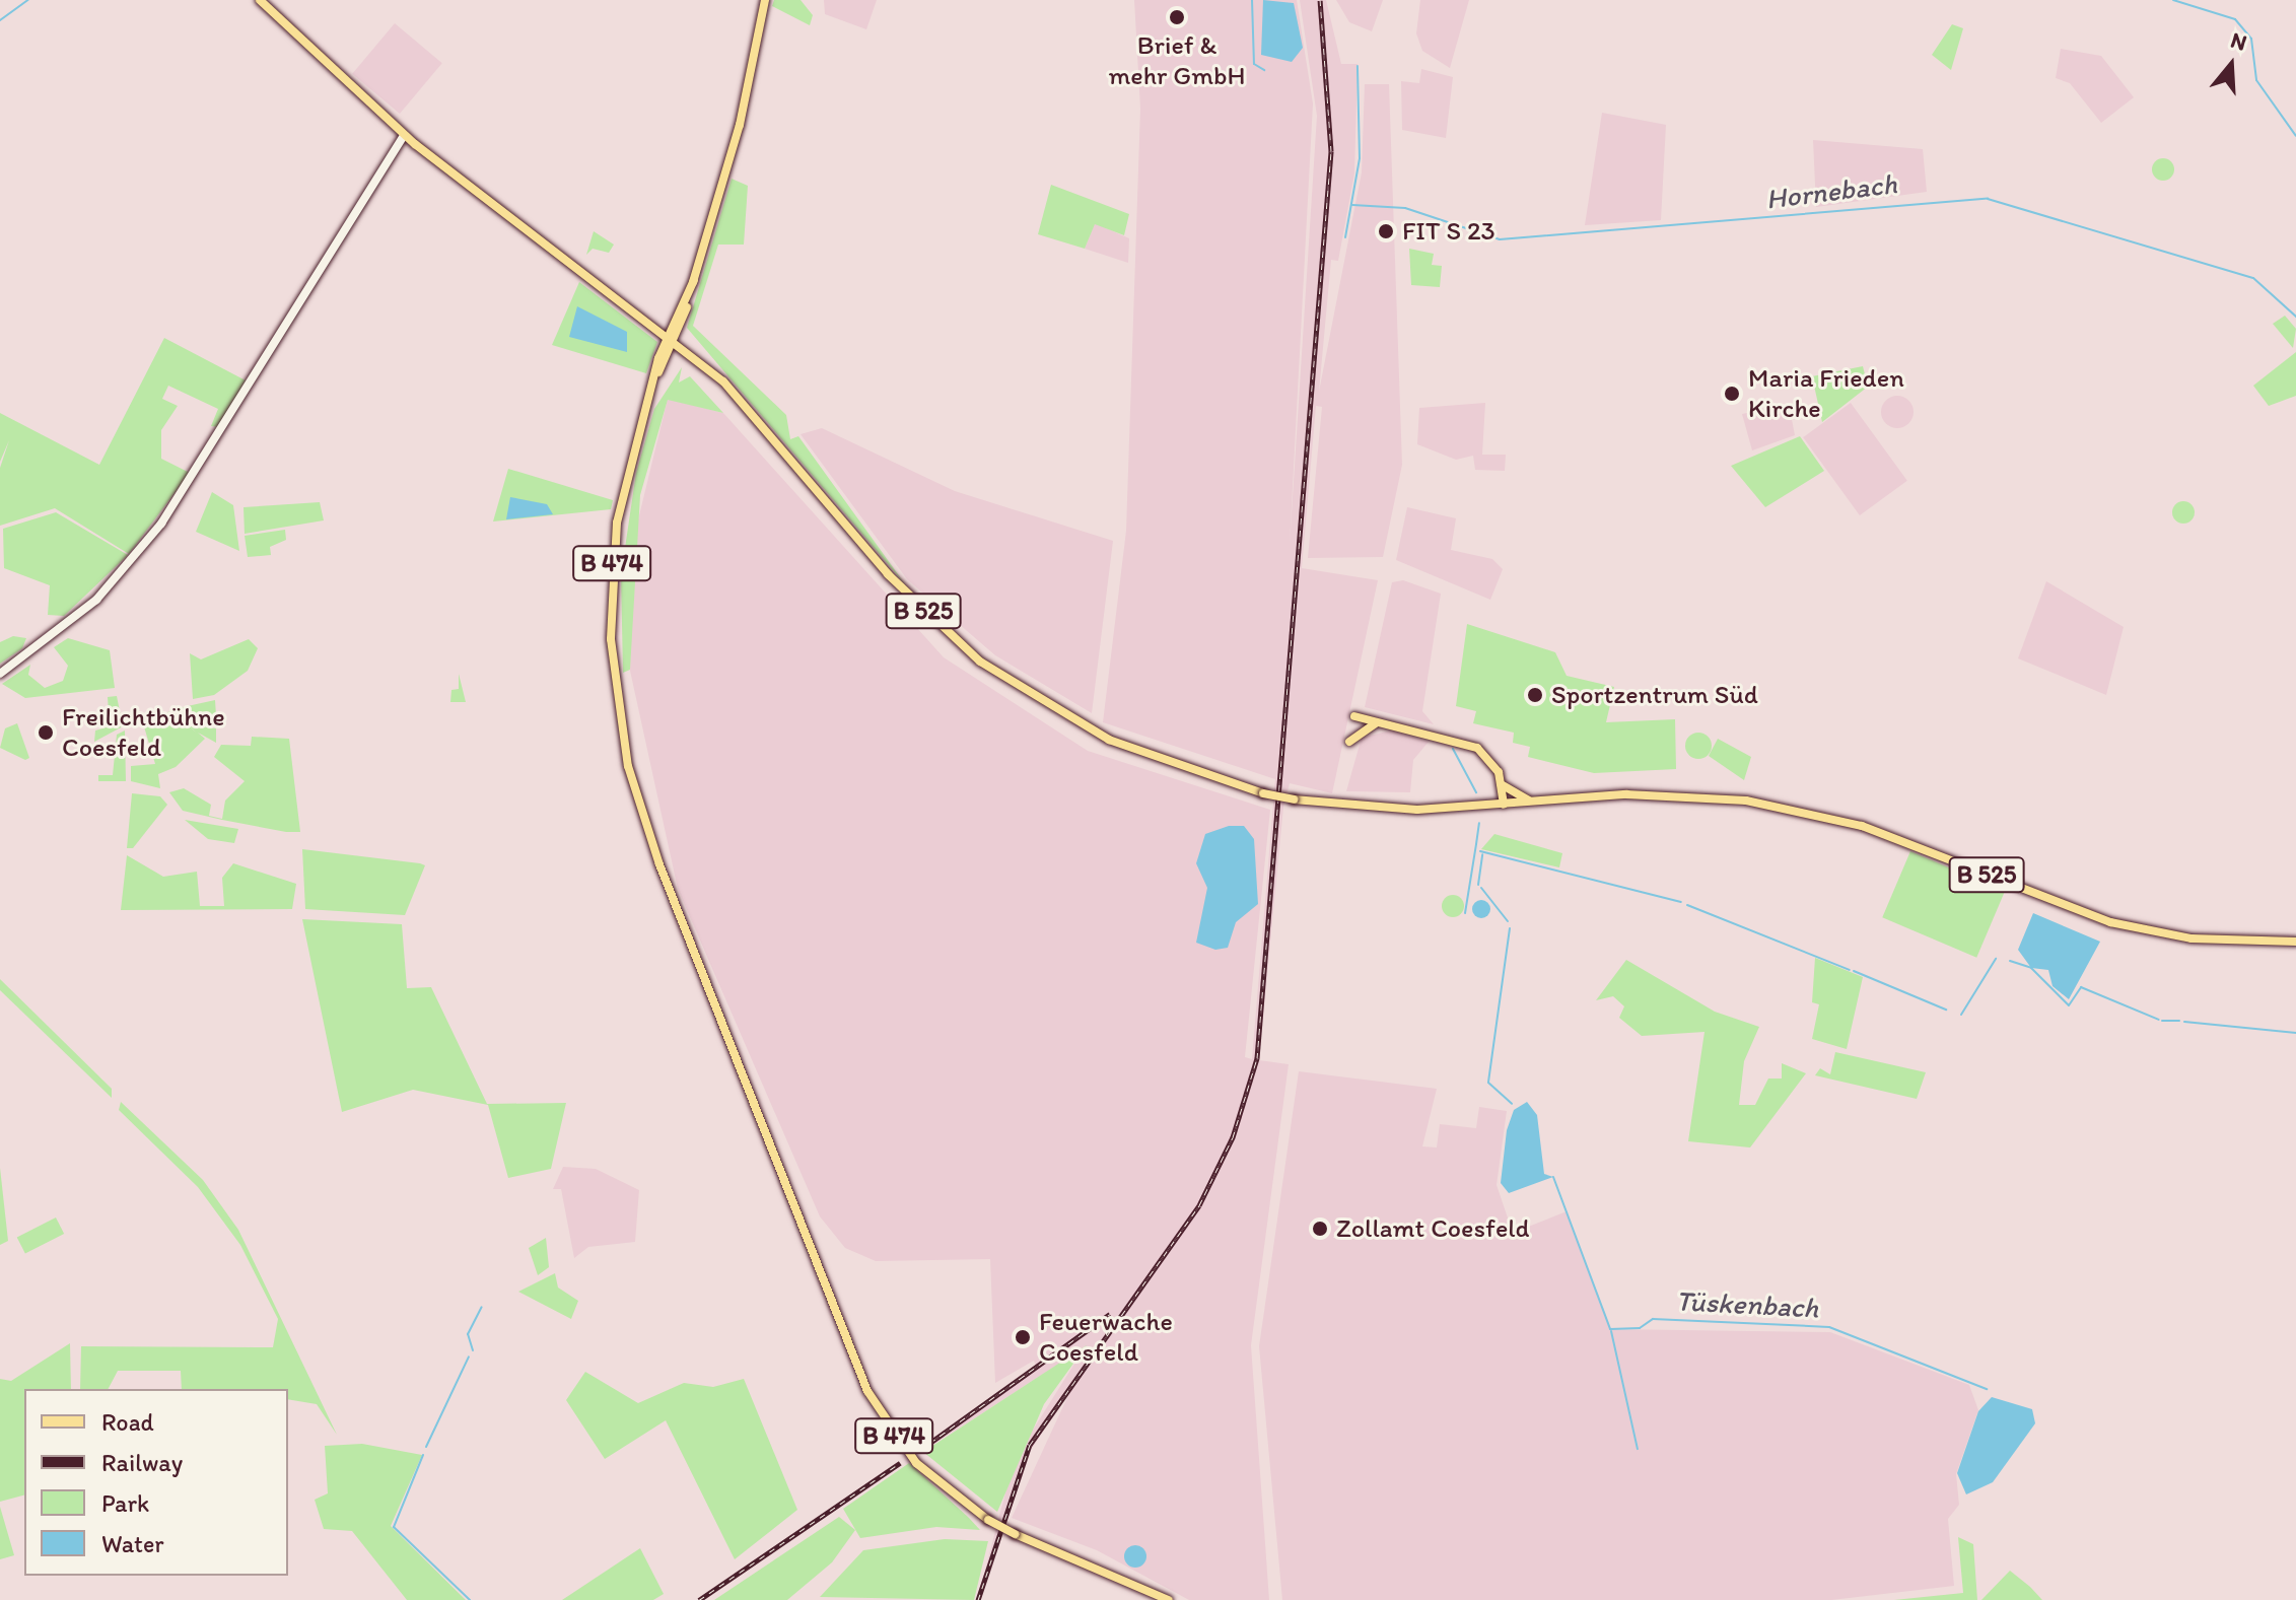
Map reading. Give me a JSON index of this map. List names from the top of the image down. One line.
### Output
{"streets":{"main road":["B 474","B 525"]},"crossings":[["B 474","B 525"]],"water":["Hornebach","Tüskenbach"],"places":["Brief & mehr GmbH","FIT S 23","Maria Frieden Kirche","Sportzentrum Süd","Freilichtbühne Coesfeld","Zollamt Coesfeld","Feuerwache Coesfeld"],"legend":["Road","Railway","Park","Water"],"north":"top"}
